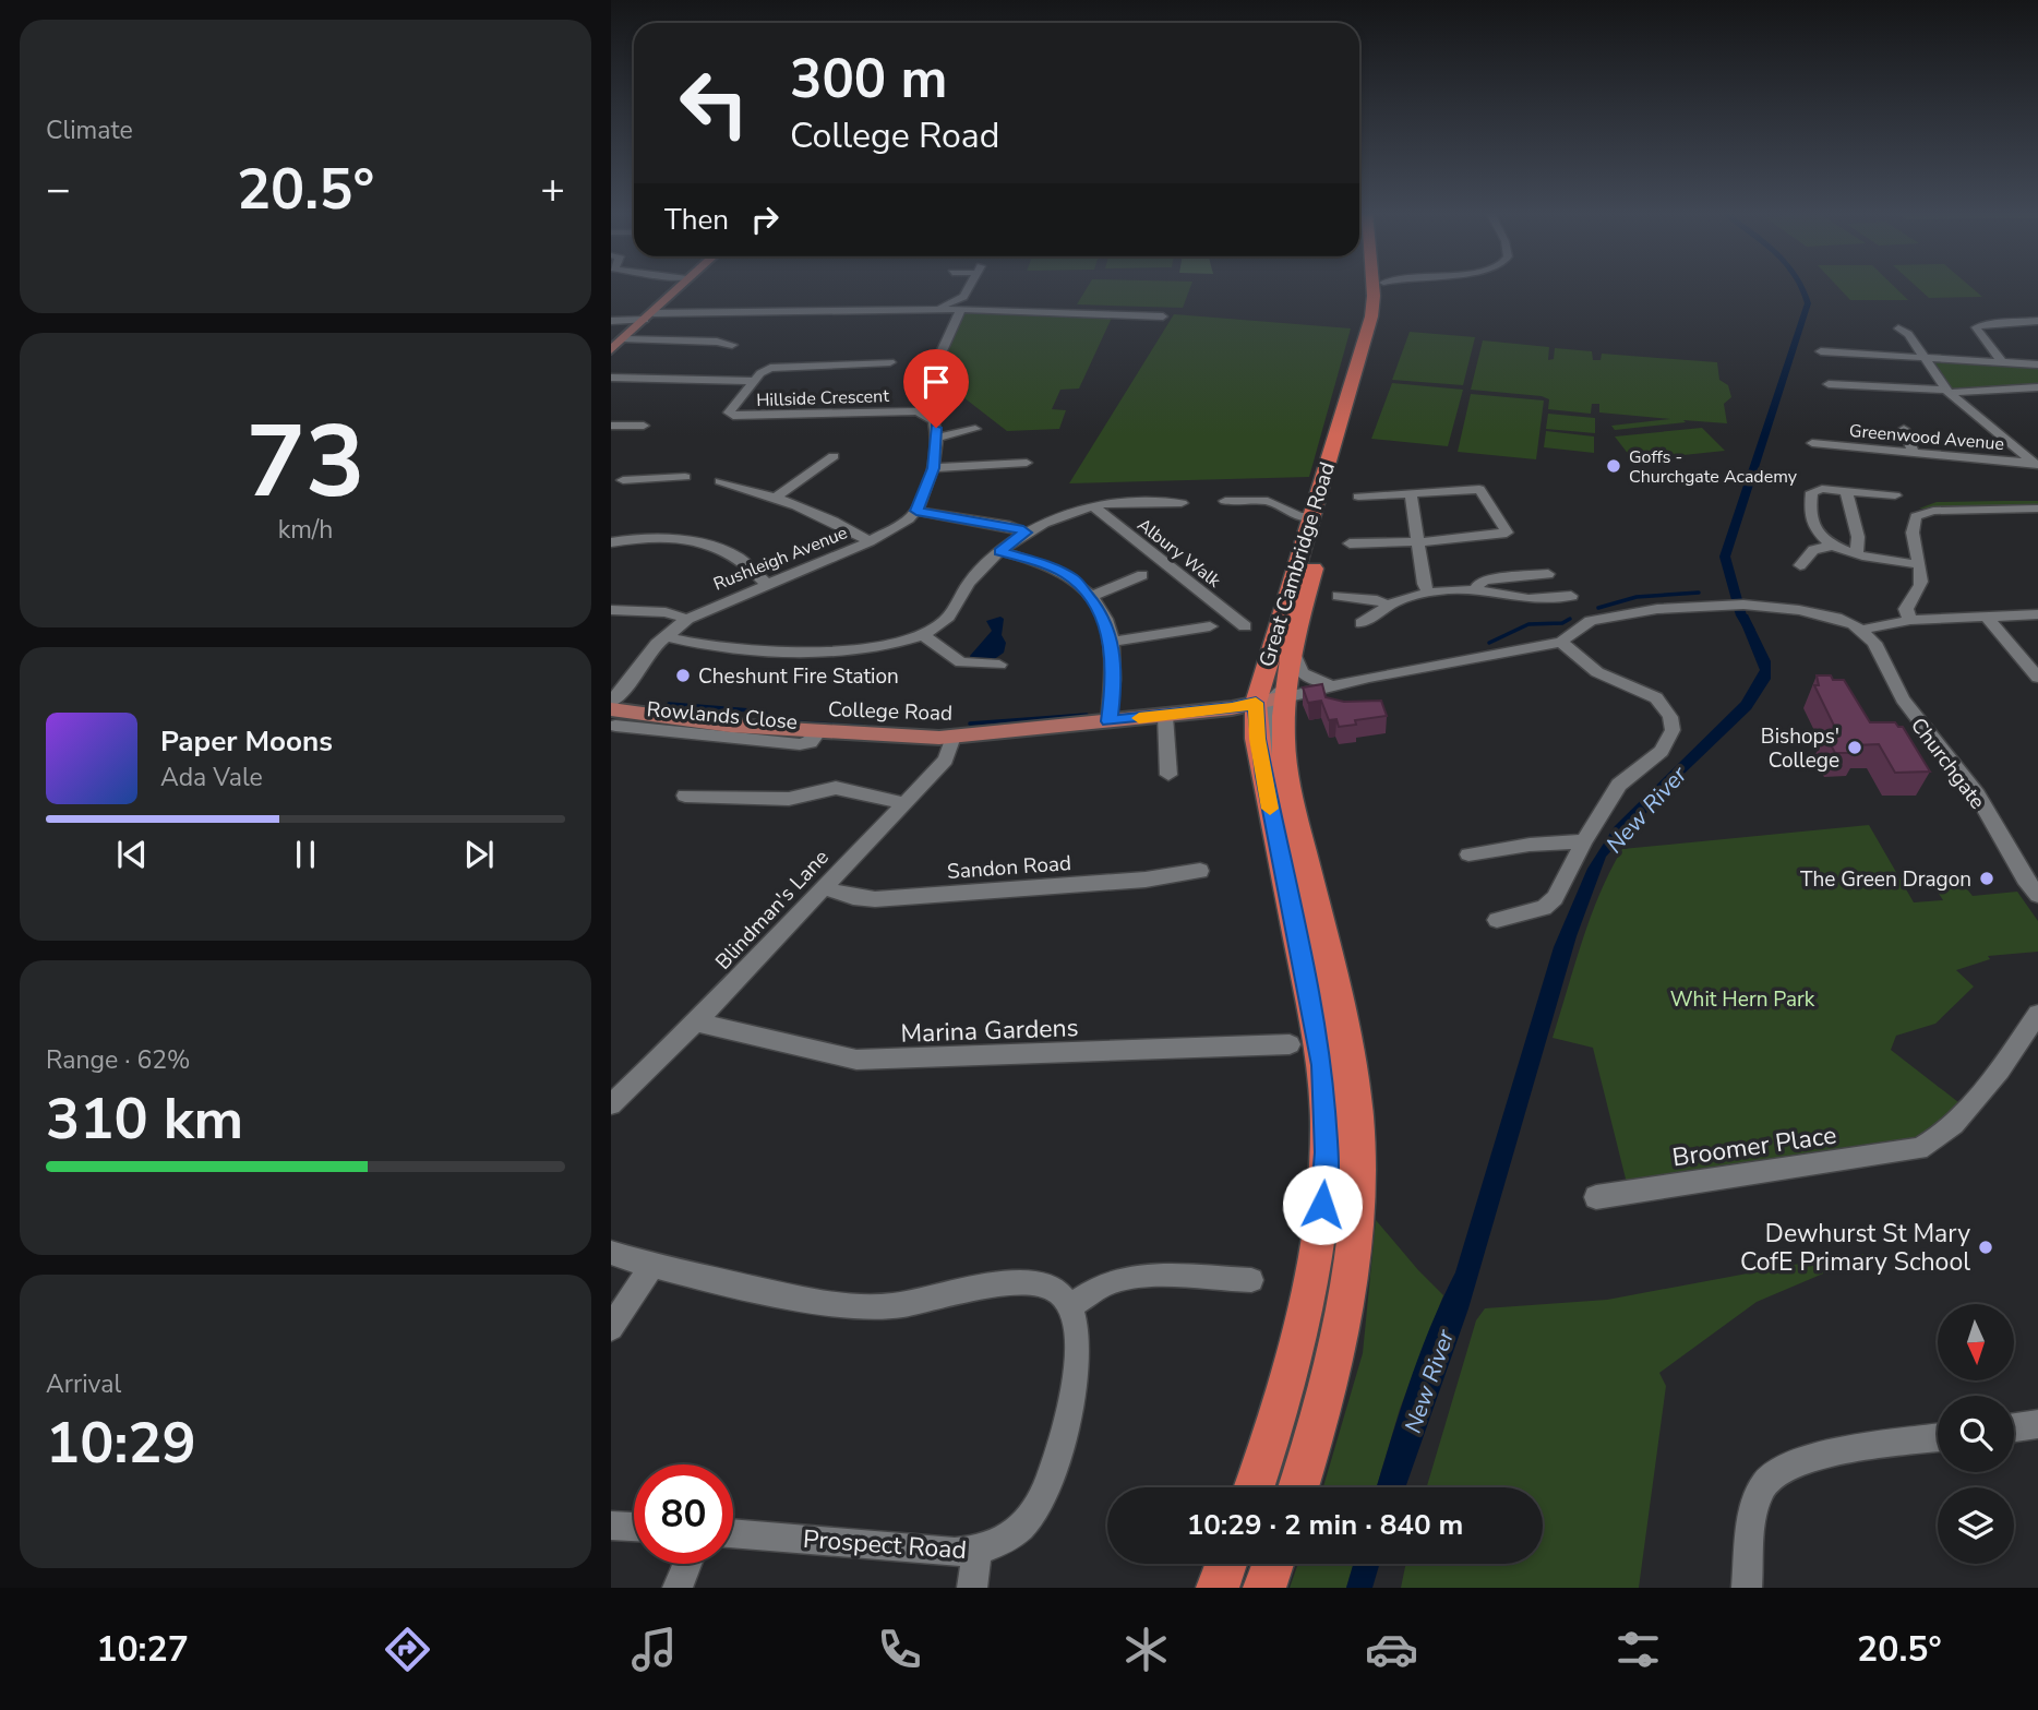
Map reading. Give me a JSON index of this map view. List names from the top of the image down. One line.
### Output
{"streets":{"highway":["Great Cambridge Road"],"main road":["College Road"],"street":["Hillside Crescent","Greenwood Avenue","Albury Walk","Rushleigh Avenue","Churchgate","Sandon Road","Blindman's Lane","Marina Gardens","Broomer Place","Prospect Road"]},"crossings":[["Great Cambridge Road","College Road"],["College Road","Churchgate"],["College Road","Blindman's Lane"],["Sandon Road","Blindman's Lane"],["Blindman's Lane","Marina Gardens"]],"water":["New River"],"parks":["Whit Hern Park"],"places":["Goffs - Churchgate Academy","Cheshunt Fire Station","Bishops' College","The Green Dragon","Dewhurst St Mary CofE Primary School"],"north":"bottom","page":{"tile":["Climate",["73","km/h"],["Range · 62%","310 km"],["Arrival","10:29"]],"turn":["300 m","College Road"],"heat":["−","20.5°","+"],"then":"Then","song":["Paper Moons","Ada Vale"],"limit":"80","trip":"10:29 · 2 min · 840 m","tabs":["10:27","20.5°"]}}
